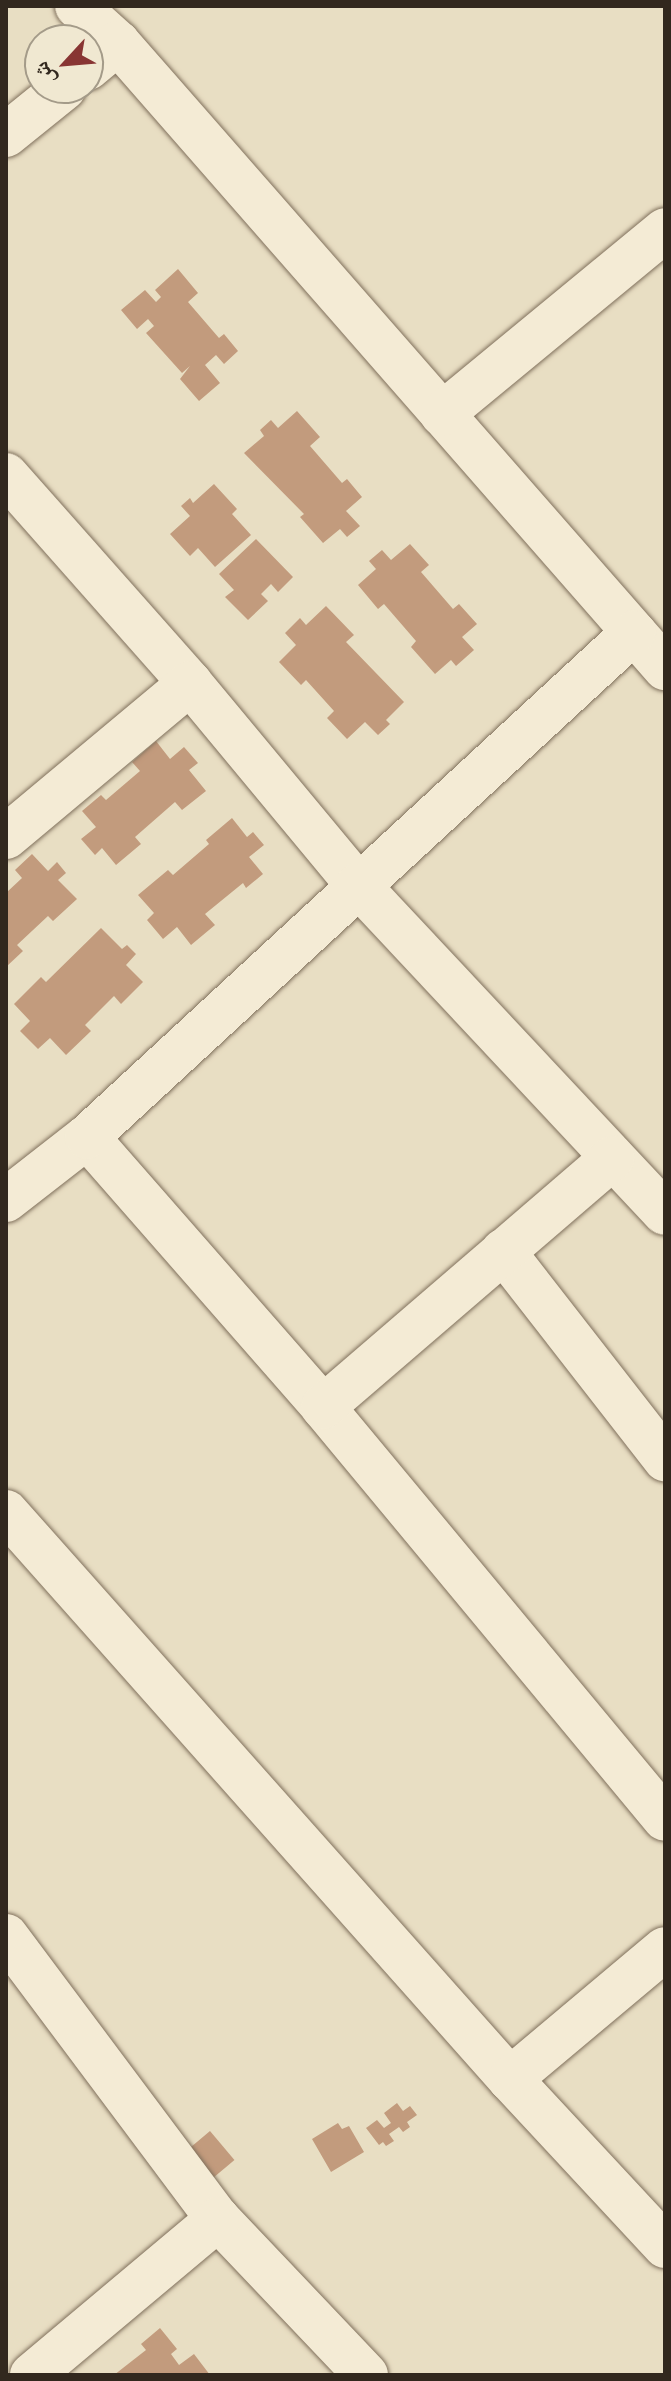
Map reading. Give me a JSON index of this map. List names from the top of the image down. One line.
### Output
{"north":"bottom left"}
